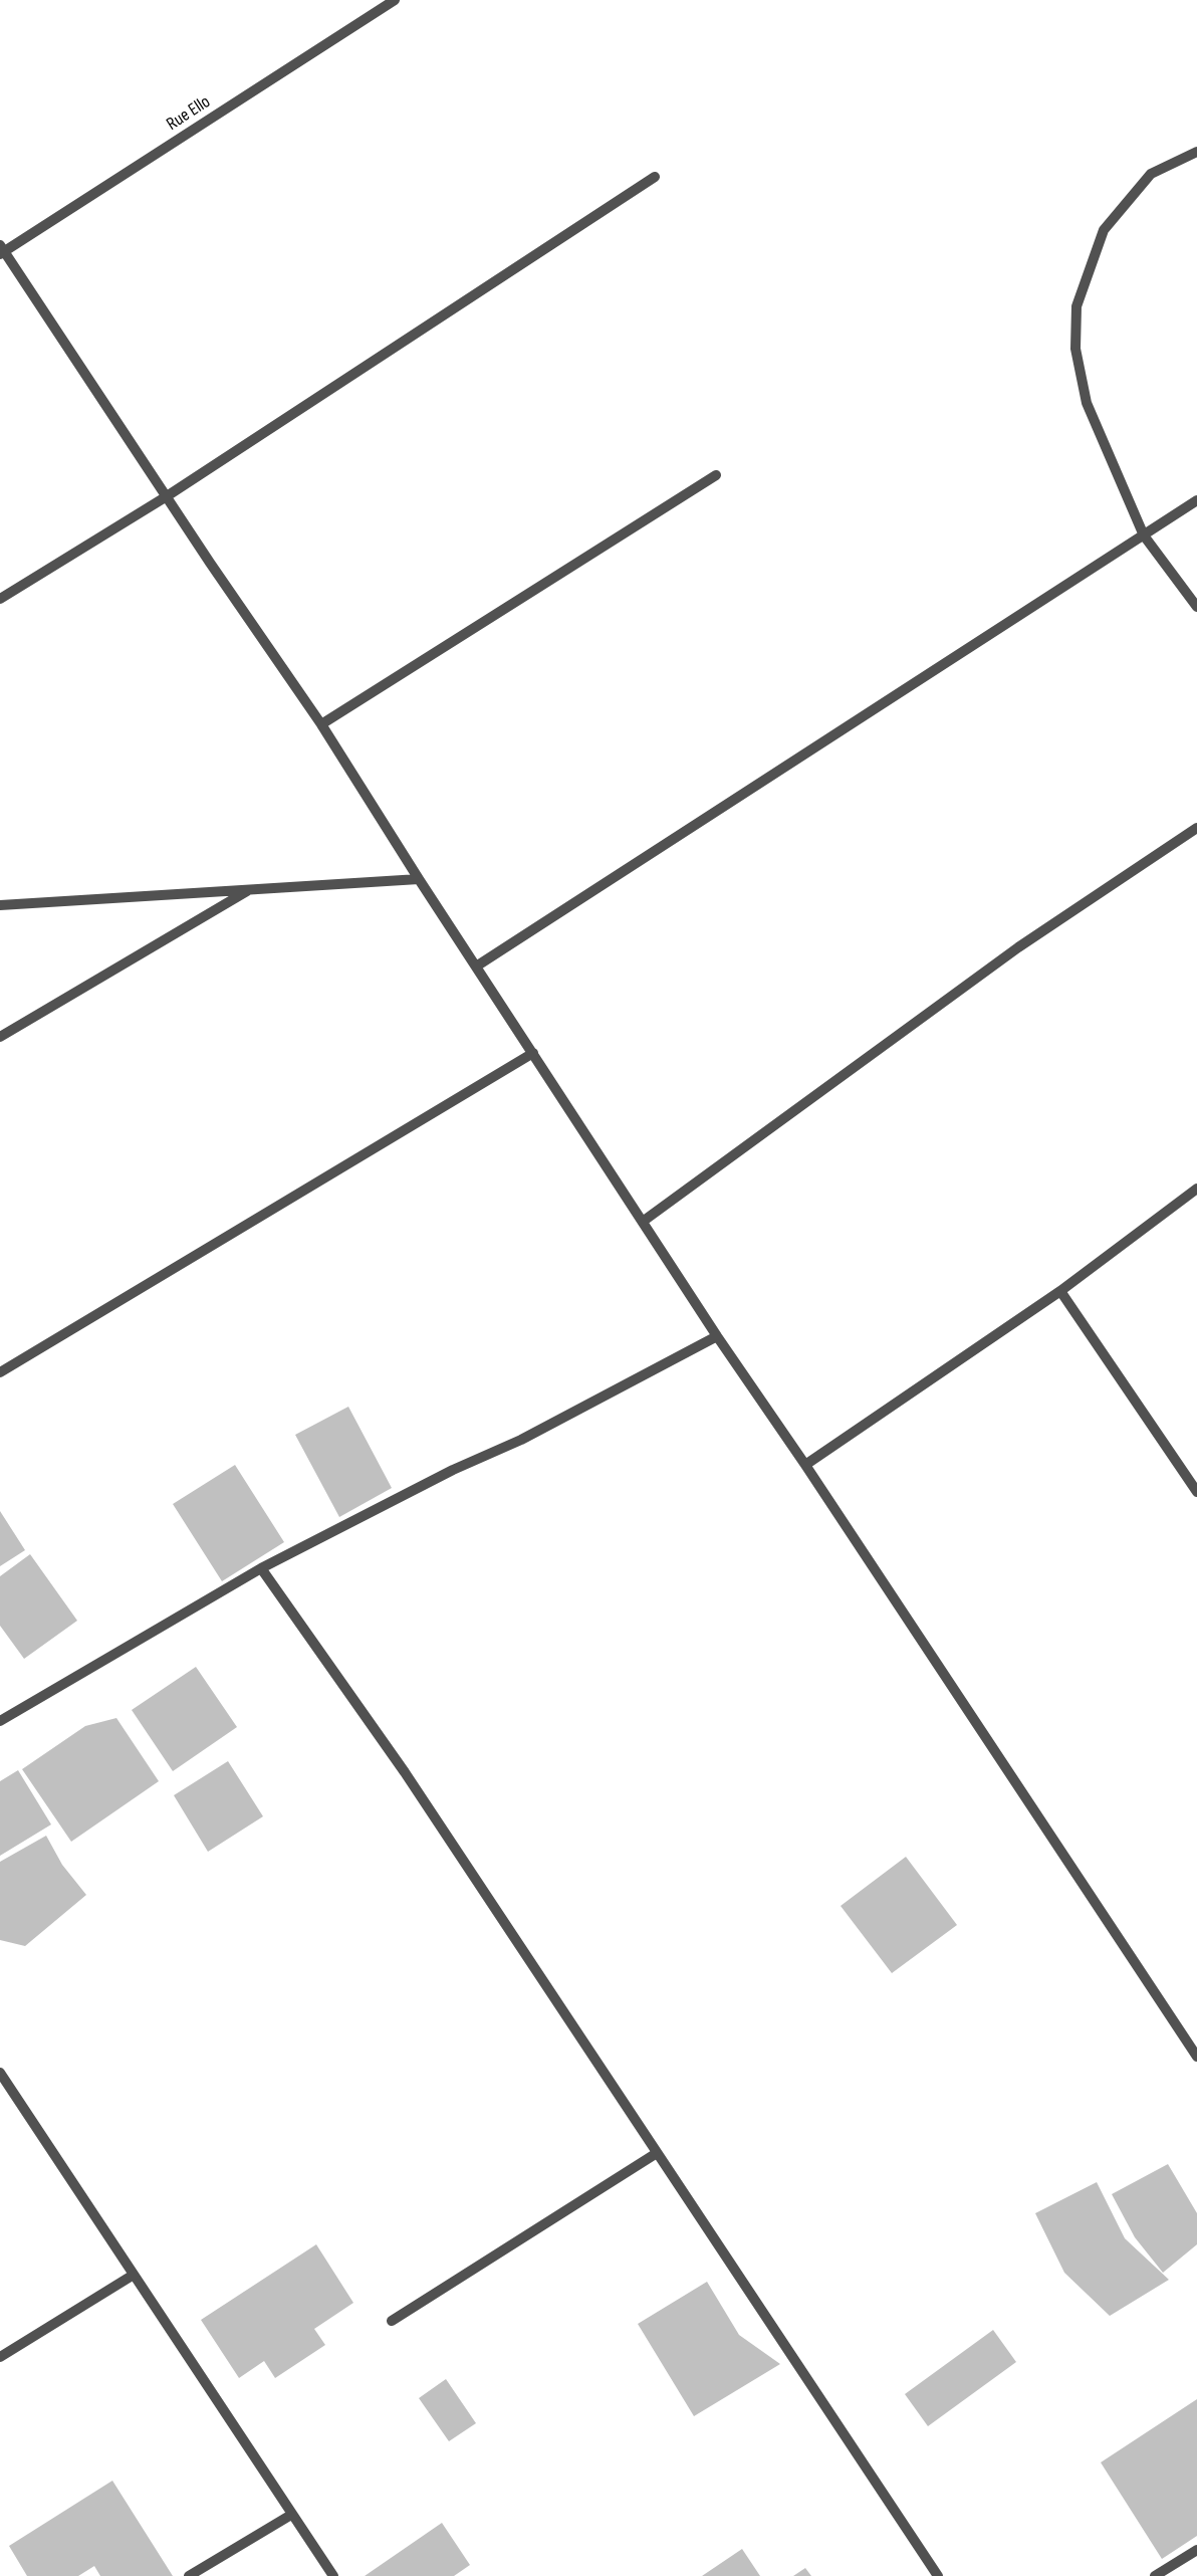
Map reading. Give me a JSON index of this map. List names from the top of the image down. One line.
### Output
{"streets":{"street":["Rue Ello"]}}
